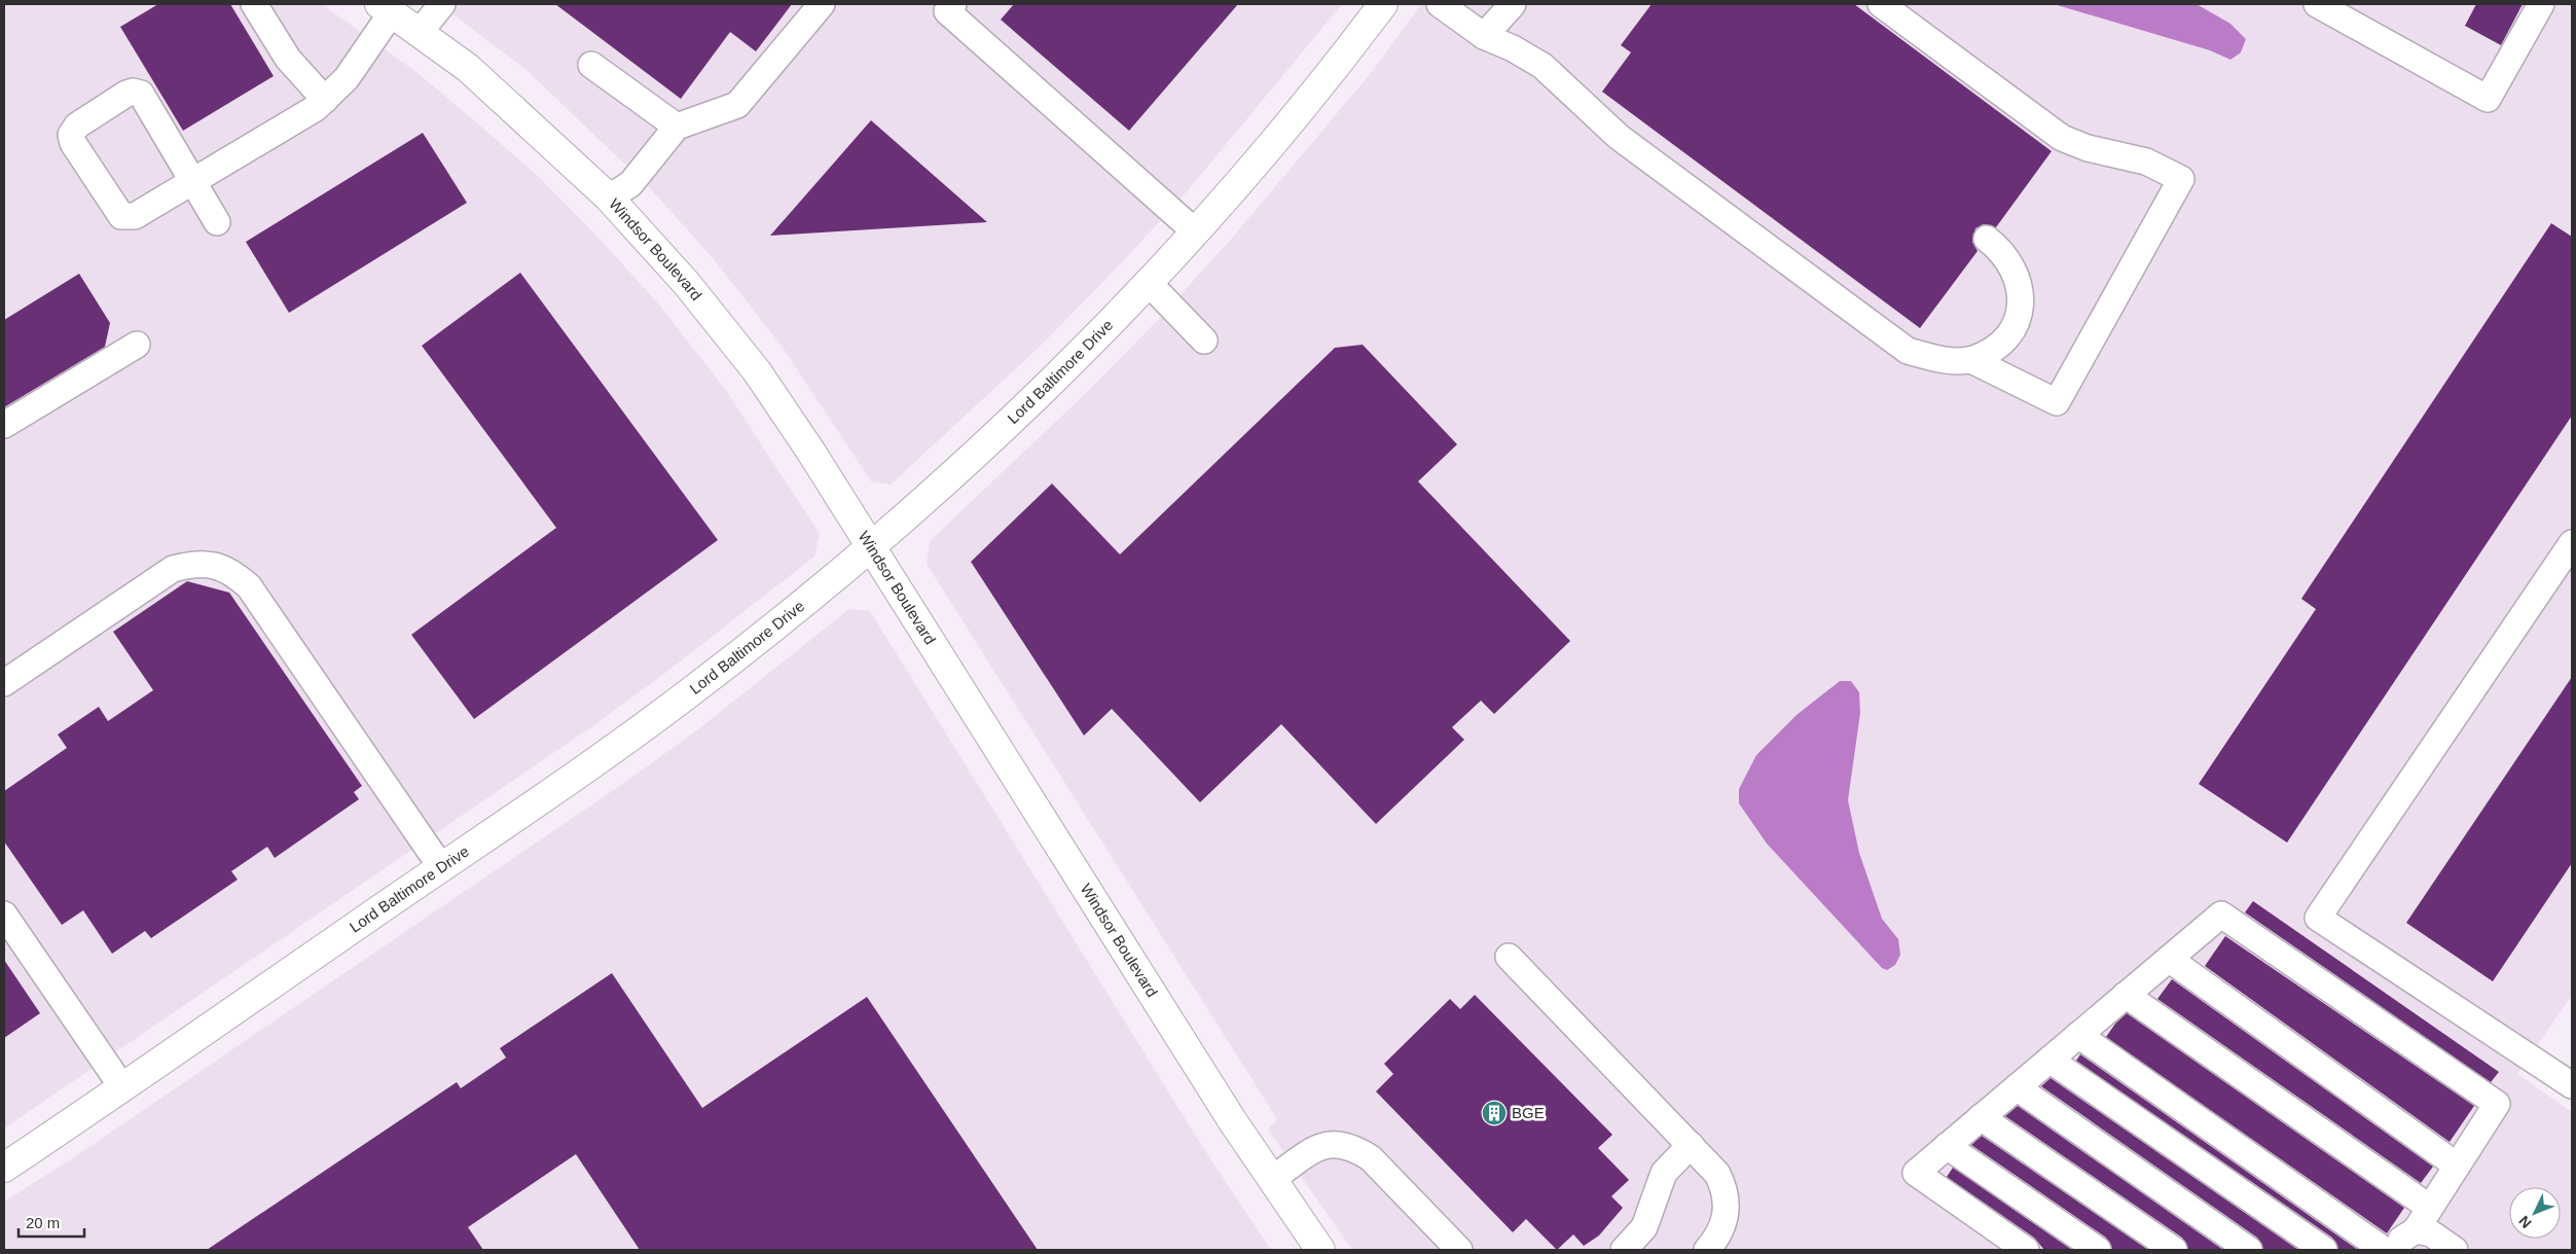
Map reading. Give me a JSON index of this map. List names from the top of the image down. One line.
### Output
{"streets":{"main road":["Windsor Boulevard","Lord Baltimore Drive"]},"crossings":[["Windsor Boulevard","Lord Baltimore Drive"]],"places":{"building":["BGE"]},"scale_bar":"20 m","north":"bottom left"}
